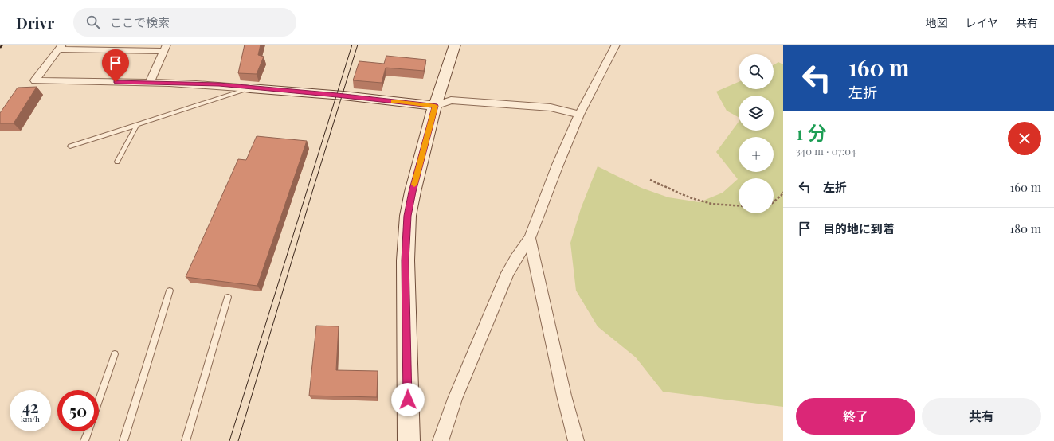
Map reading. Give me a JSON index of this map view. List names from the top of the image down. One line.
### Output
{"page":{"header":"Drivr","search":"ここで検索","nav":["地図","レイヤ","共有"],"turn":["160 m","左折"],"map_buttons":["+","−"],"heading":["1 分","340 m · 07:04"],"list":[{"name":"左折","value":"160 m"},{"name":"目的地に到着","value":"180 m"}],"speed":"42 km/h","limit":"50","buttons":["終了","共有"]}}
